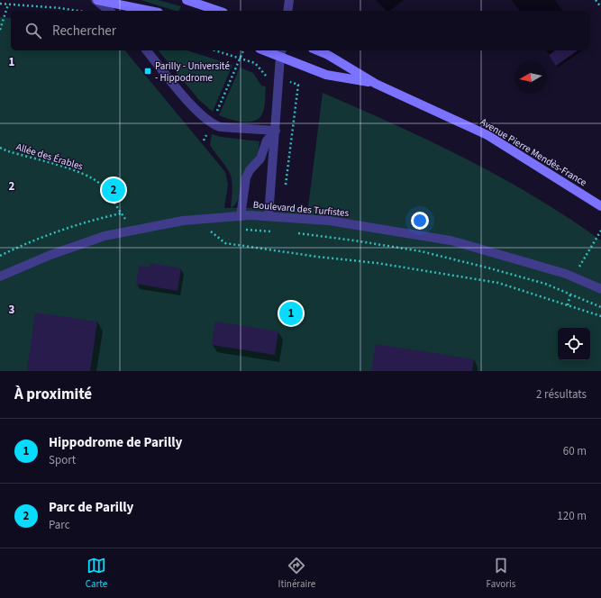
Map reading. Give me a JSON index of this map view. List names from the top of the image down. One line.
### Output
{"streets":{"main road":["Avenue Pierre Mendès-France"],"street":["Boulevard des Turfistes"],"path":["Allée des Érables"]},"crossings":[["Allée des Érables","Boulevard des Turfistes"]],"places":{"transit":["Parilly - Université - Hippodrome"]},"north":"left","page":{"search":"Rechercher","pins":["2","1"],"heading":["À proximité","2 résultats"],"list":[{"mark":"1","name":"Hippodrome de Parilly","note":"Sport","value":"60 m"},{"mark":"2","name":"Parc de Parilly","note":"Parc","value":"120 m"}],"nav":["Carte","Itinéraire","Favoris"]},"grid":{"rows":["1","2","3"]}}
